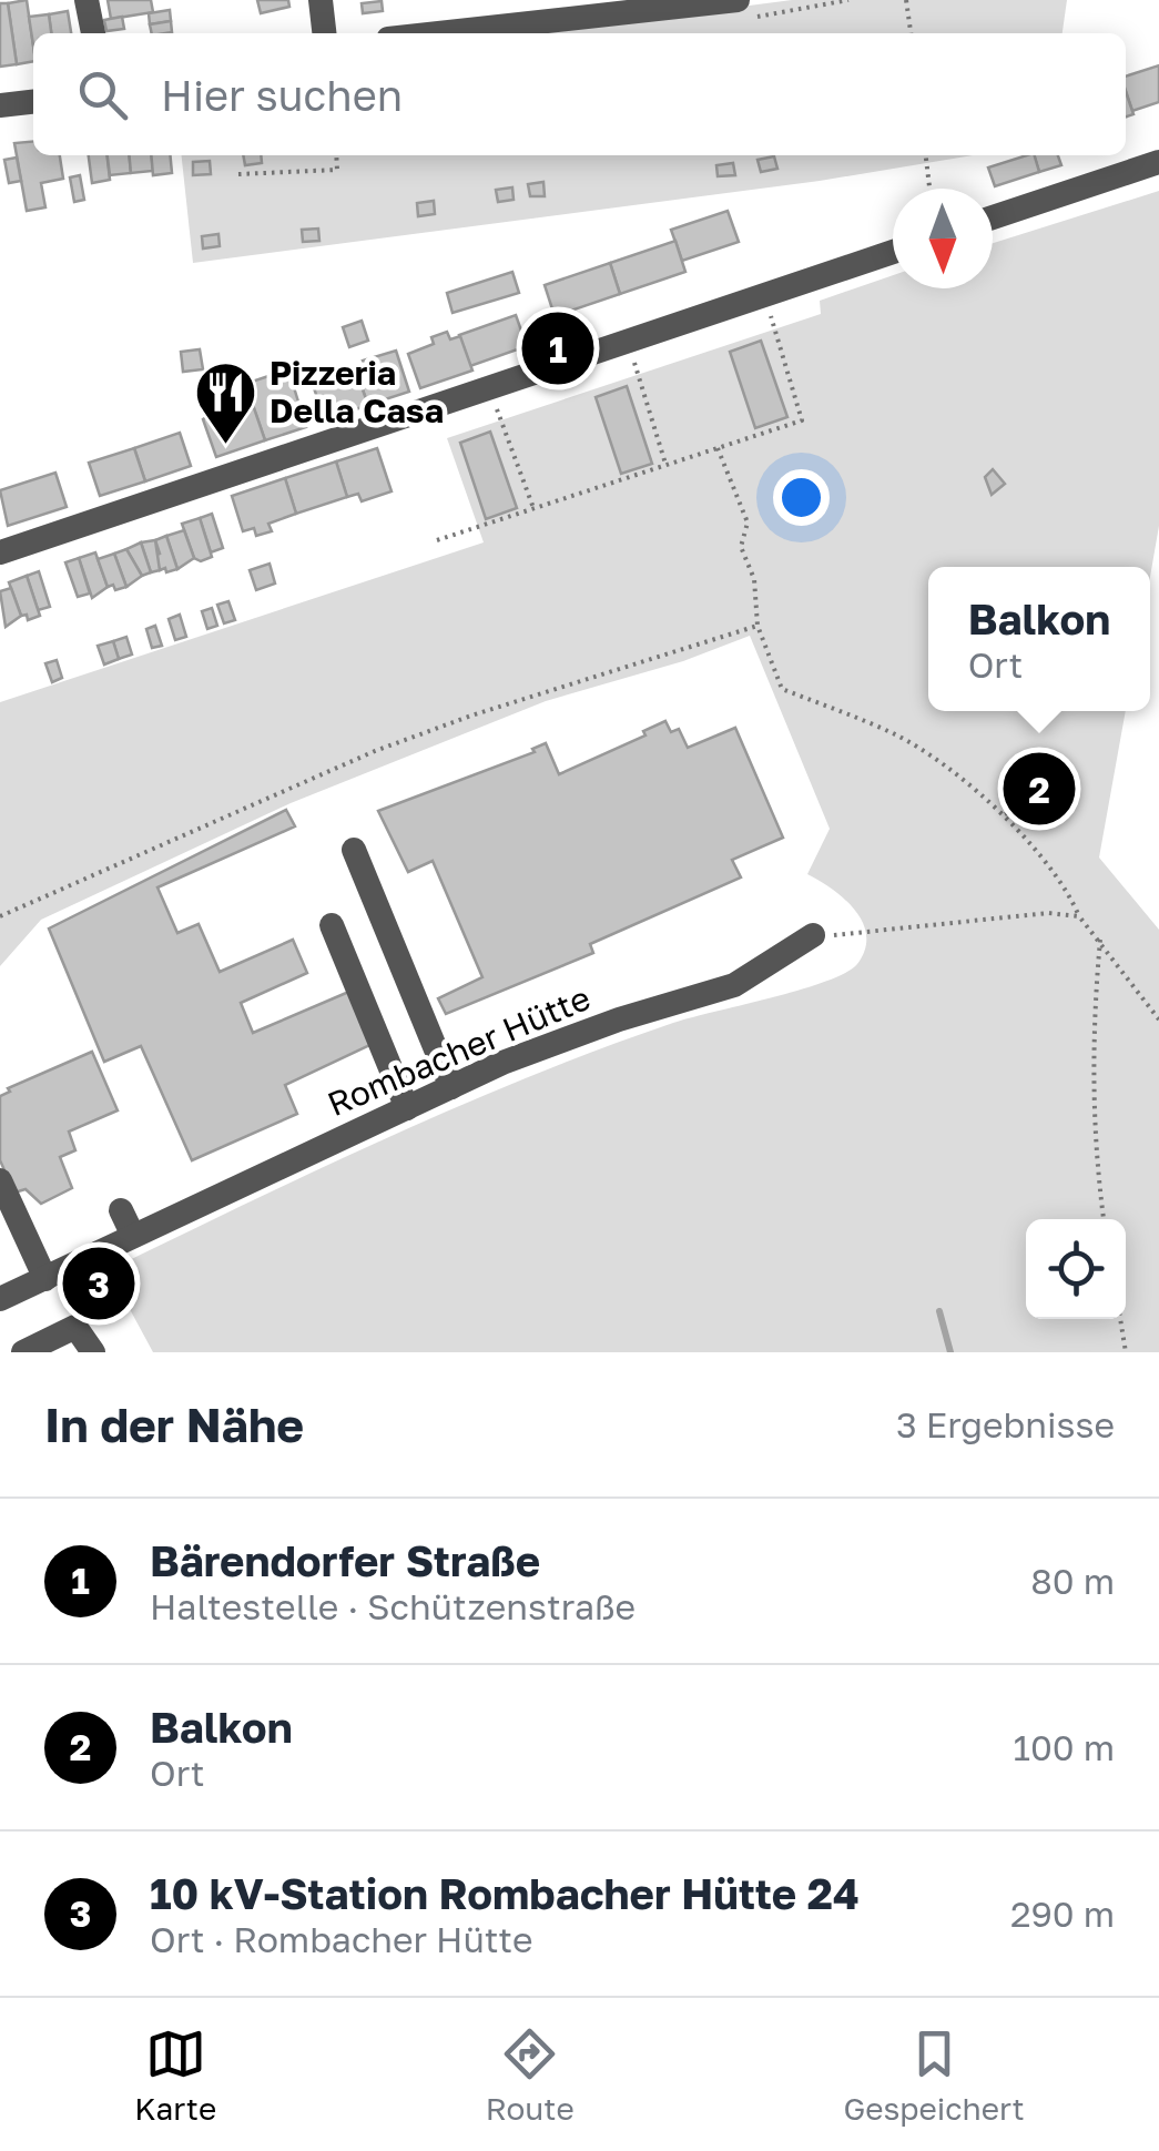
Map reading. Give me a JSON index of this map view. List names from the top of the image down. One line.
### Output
{"streets":{"street":["Rombacher Hütte"]},"places":{"restaurant":["Pizzeria Della Casa"]},"north":"bottom","page":{"search":"Hier suchen","pins":["1","2","3"],"popup":["Balkon","Ort"],"heading":["In der Nähe","3 Ergebnisse"],"list":[{"mark":"1","name":"Bärendorfer Straße","note":"Haltestelle · Schützenstraße","value":"80 m"},{"mark":"2","name":"Balkon","note":"Ort","value":"100 m"},{"mark":"3","name":"10 kV-Station Rombacher Hütte 24","note":"Ort · Rombacher Hütte","value":"290 m"}],"nav":["Karte","Route","Gespeichert"]}}
